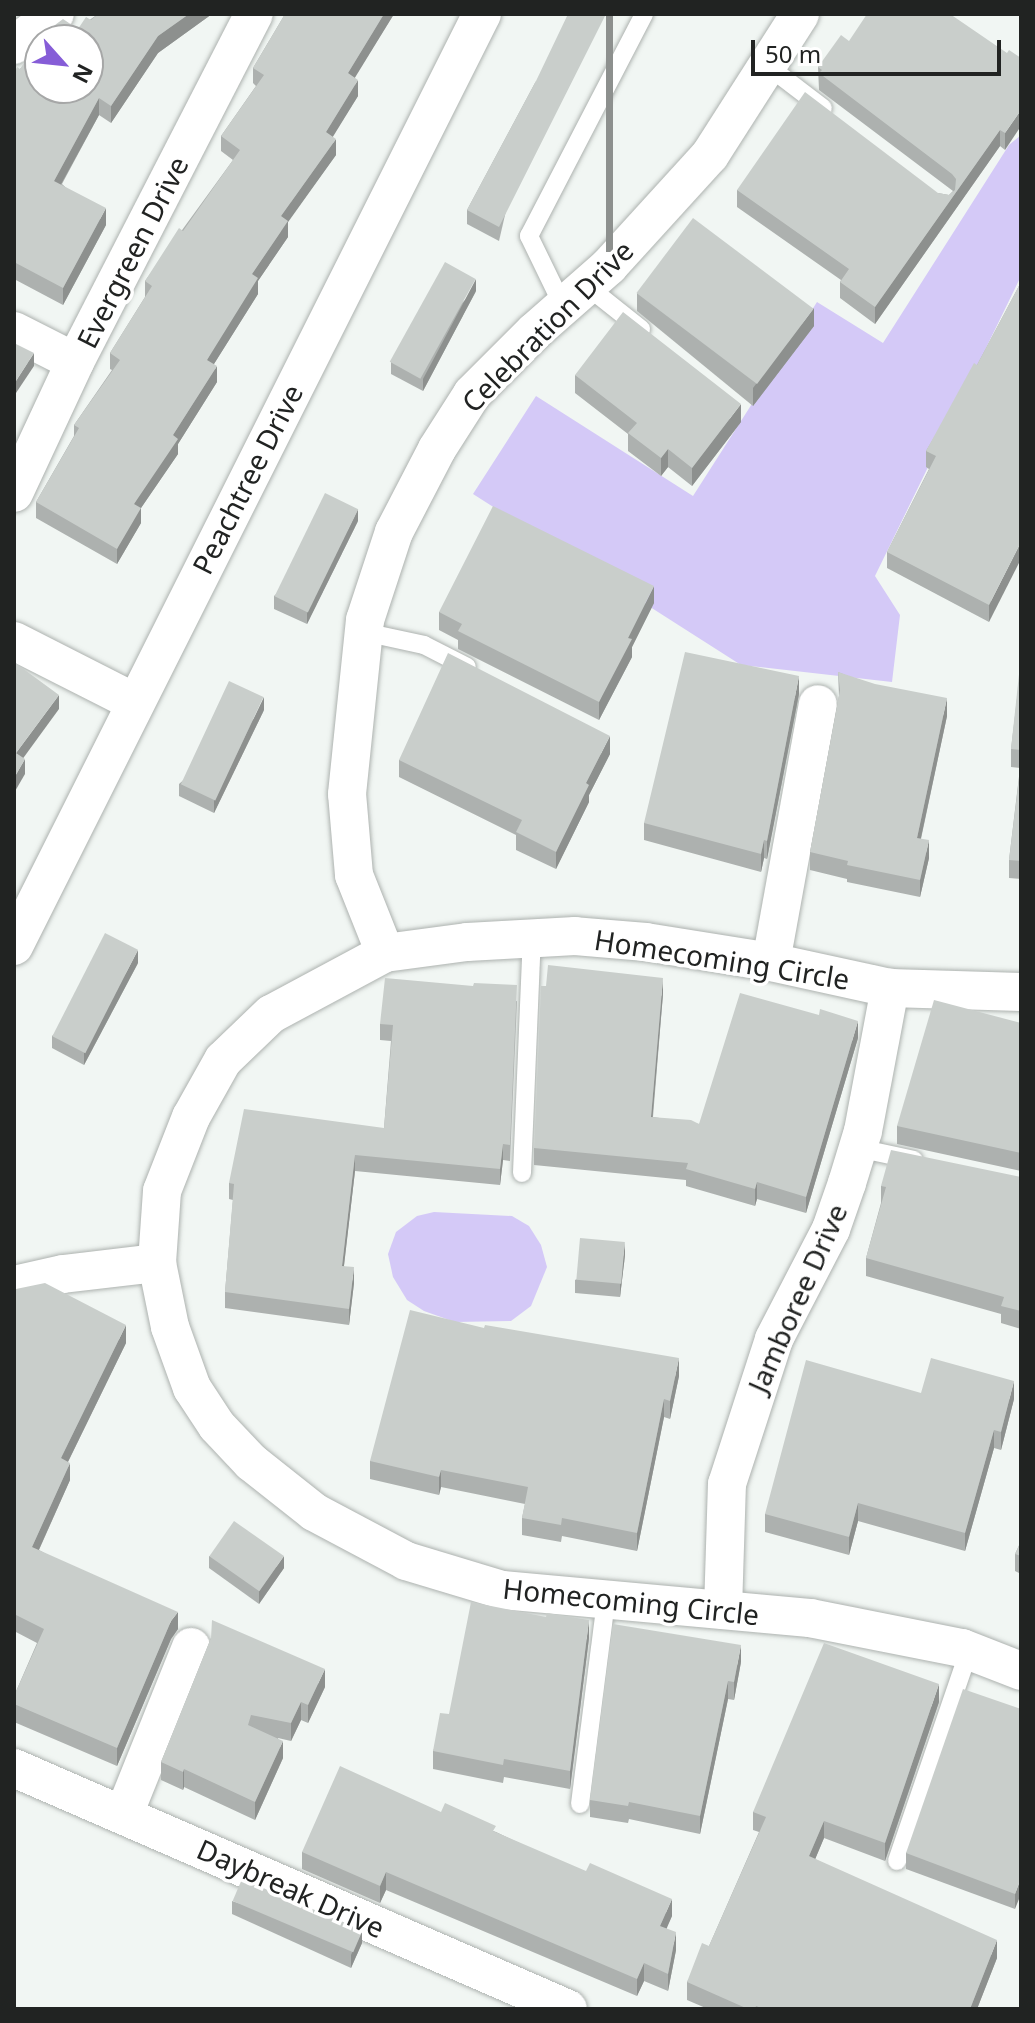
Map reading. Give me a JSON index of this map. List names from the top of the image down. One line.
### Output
{"streets":{"street":["Evergreen Drive","Celebration Drive","Peachtree Drive","Homecoming Circle","Jamboree Drive","Daybreak Drive"]},"crossings":[["Celebration Drive","Homecoming Circle"],["Homecoming Circle","Jamboree Drive"]],"scale_bar":"50 m","north":"bottom right"}
